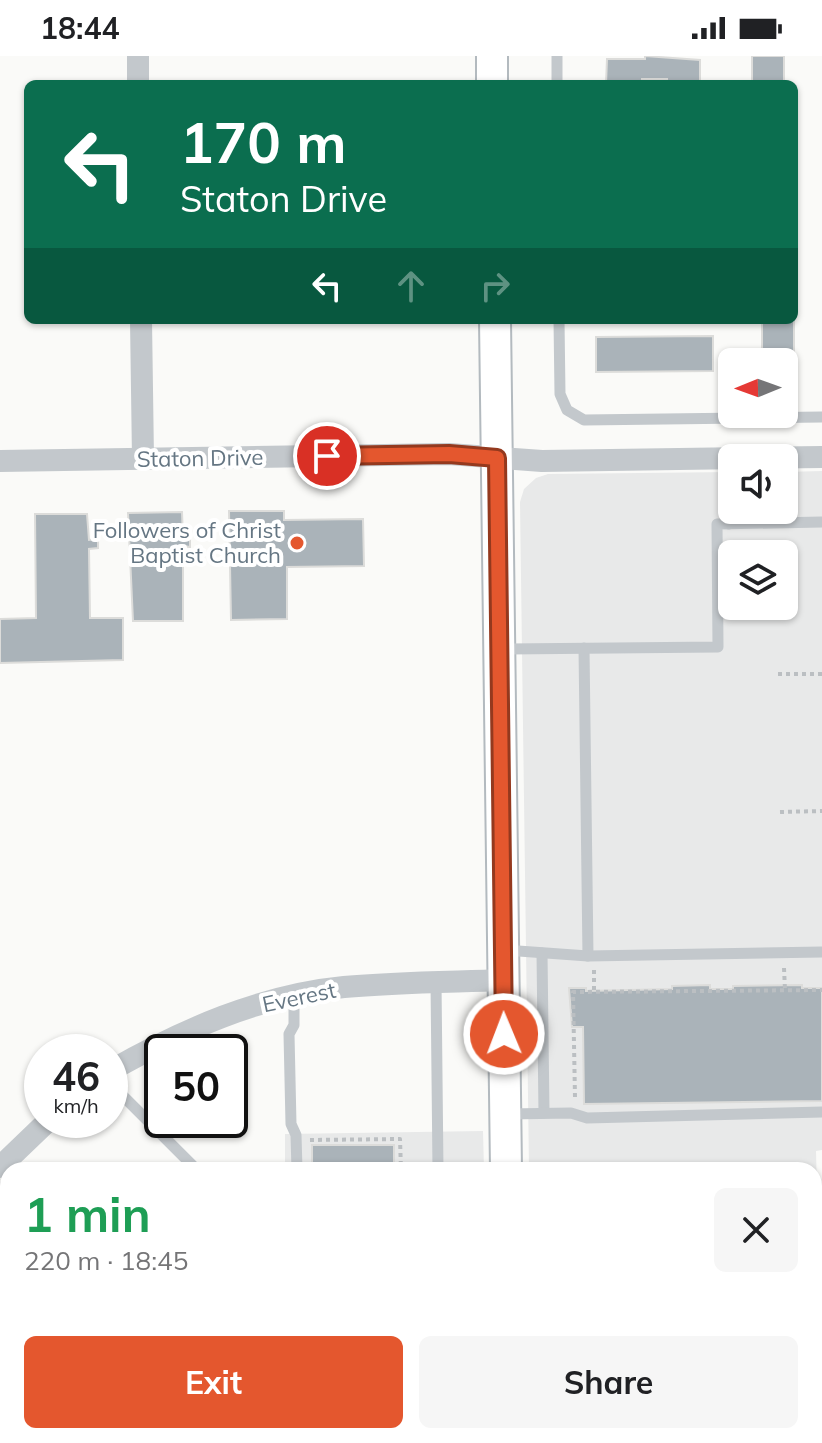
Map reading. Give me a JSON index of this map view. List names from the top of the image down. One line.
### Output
{"streets":{"street":["Staton Drive","Everest"]},"places":["Followers of Christ Baptist Church"],"north":"left","page":{"status":"18:44","turn":["170 m","Staton Drive"],"speed":"46 km/h","limit":"50","heading":["1 min","220 m · 18:45"],"buttons":["Exit","Share"]}}
